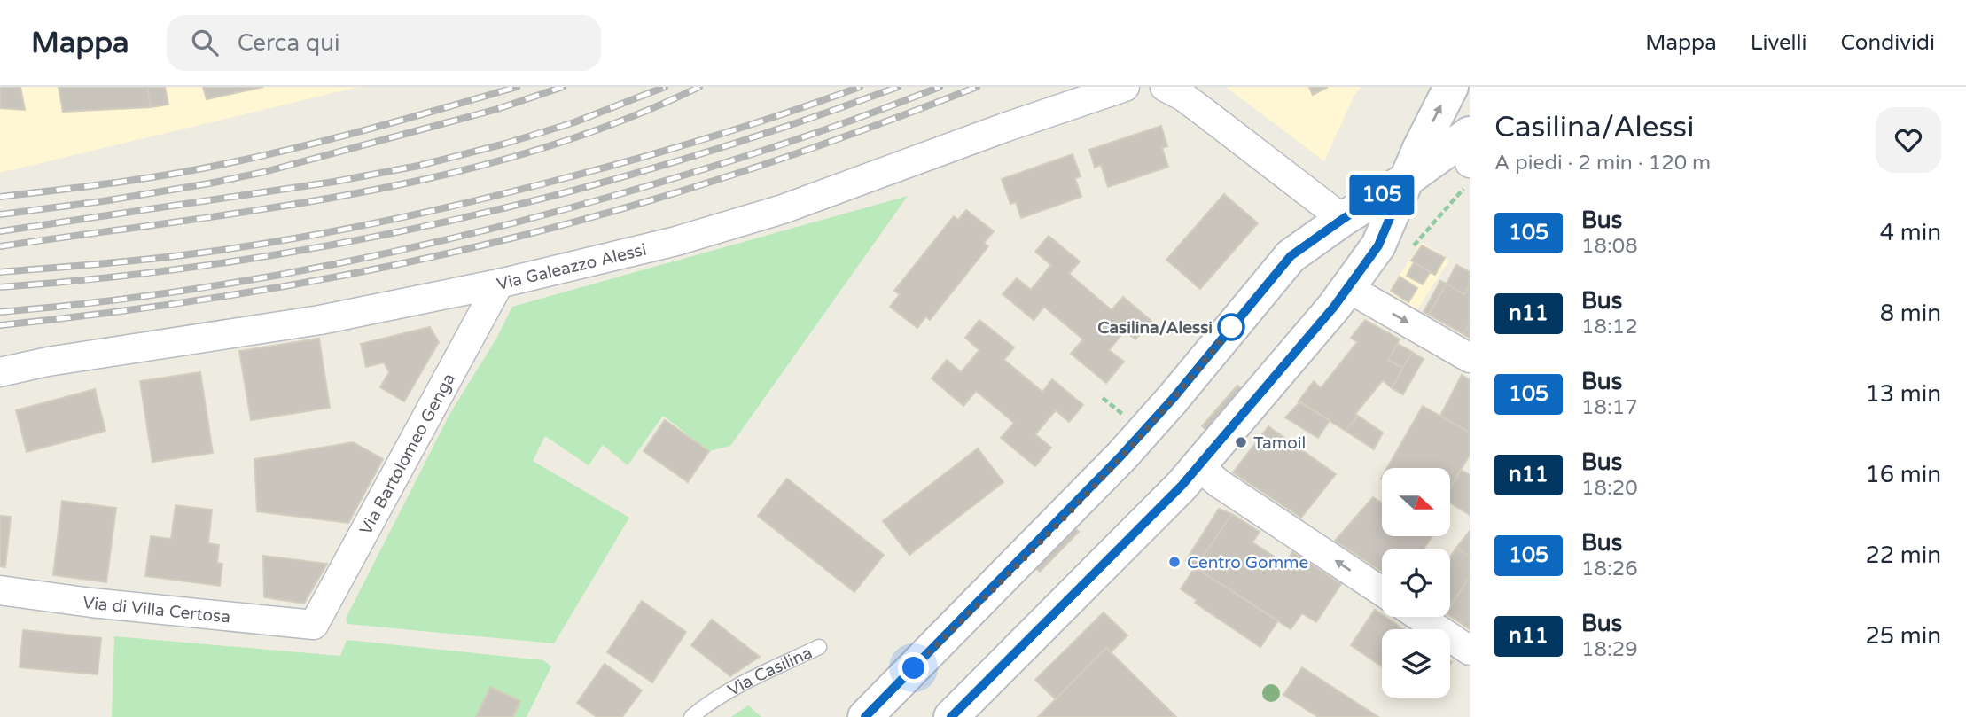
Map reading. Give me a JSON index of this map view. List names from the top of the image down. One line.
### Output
{"streets":{"street":["Via Galeazzo Alessi","Via Bartolomeo Genga","Via di Villa Certosa"],"lane":["Via Casilina"]},"crossings":[["Via Galeazzo Alessi","Via Bartolomeo Genga"],["Via Bartolomeo Genga","Via di Villa Certosa"]],"places":["Casilina/Alessi","Tamoil","Centro Gomme"],"lines":["bus line 105"],"north":"right","page":{"header":"Mappa","search":"Cerca qui","nav":["Mappa","Livelli","Condividi"],"on_map":"105","heading":["Casilina/Alessi","A piedi · 2 min · 120 m"],"list":[{"mark":"105","name":"Bus","note":"18:08","value":"4 min"},{"mark":"n11","name":"Bus","note":"18:12","value":"8 min"},{"mark":"105","name":"Bus","note":"18:17","value":"13 min"},{"mark":"n11","name":"Bus","note":"18:20","value":"16 min"},{"mark":"105","name":"Bus","note":"18:26","value":"22 min"},{"mark":"n11","name":"Bus","note":"18:29","value":"25 min"}]}}
